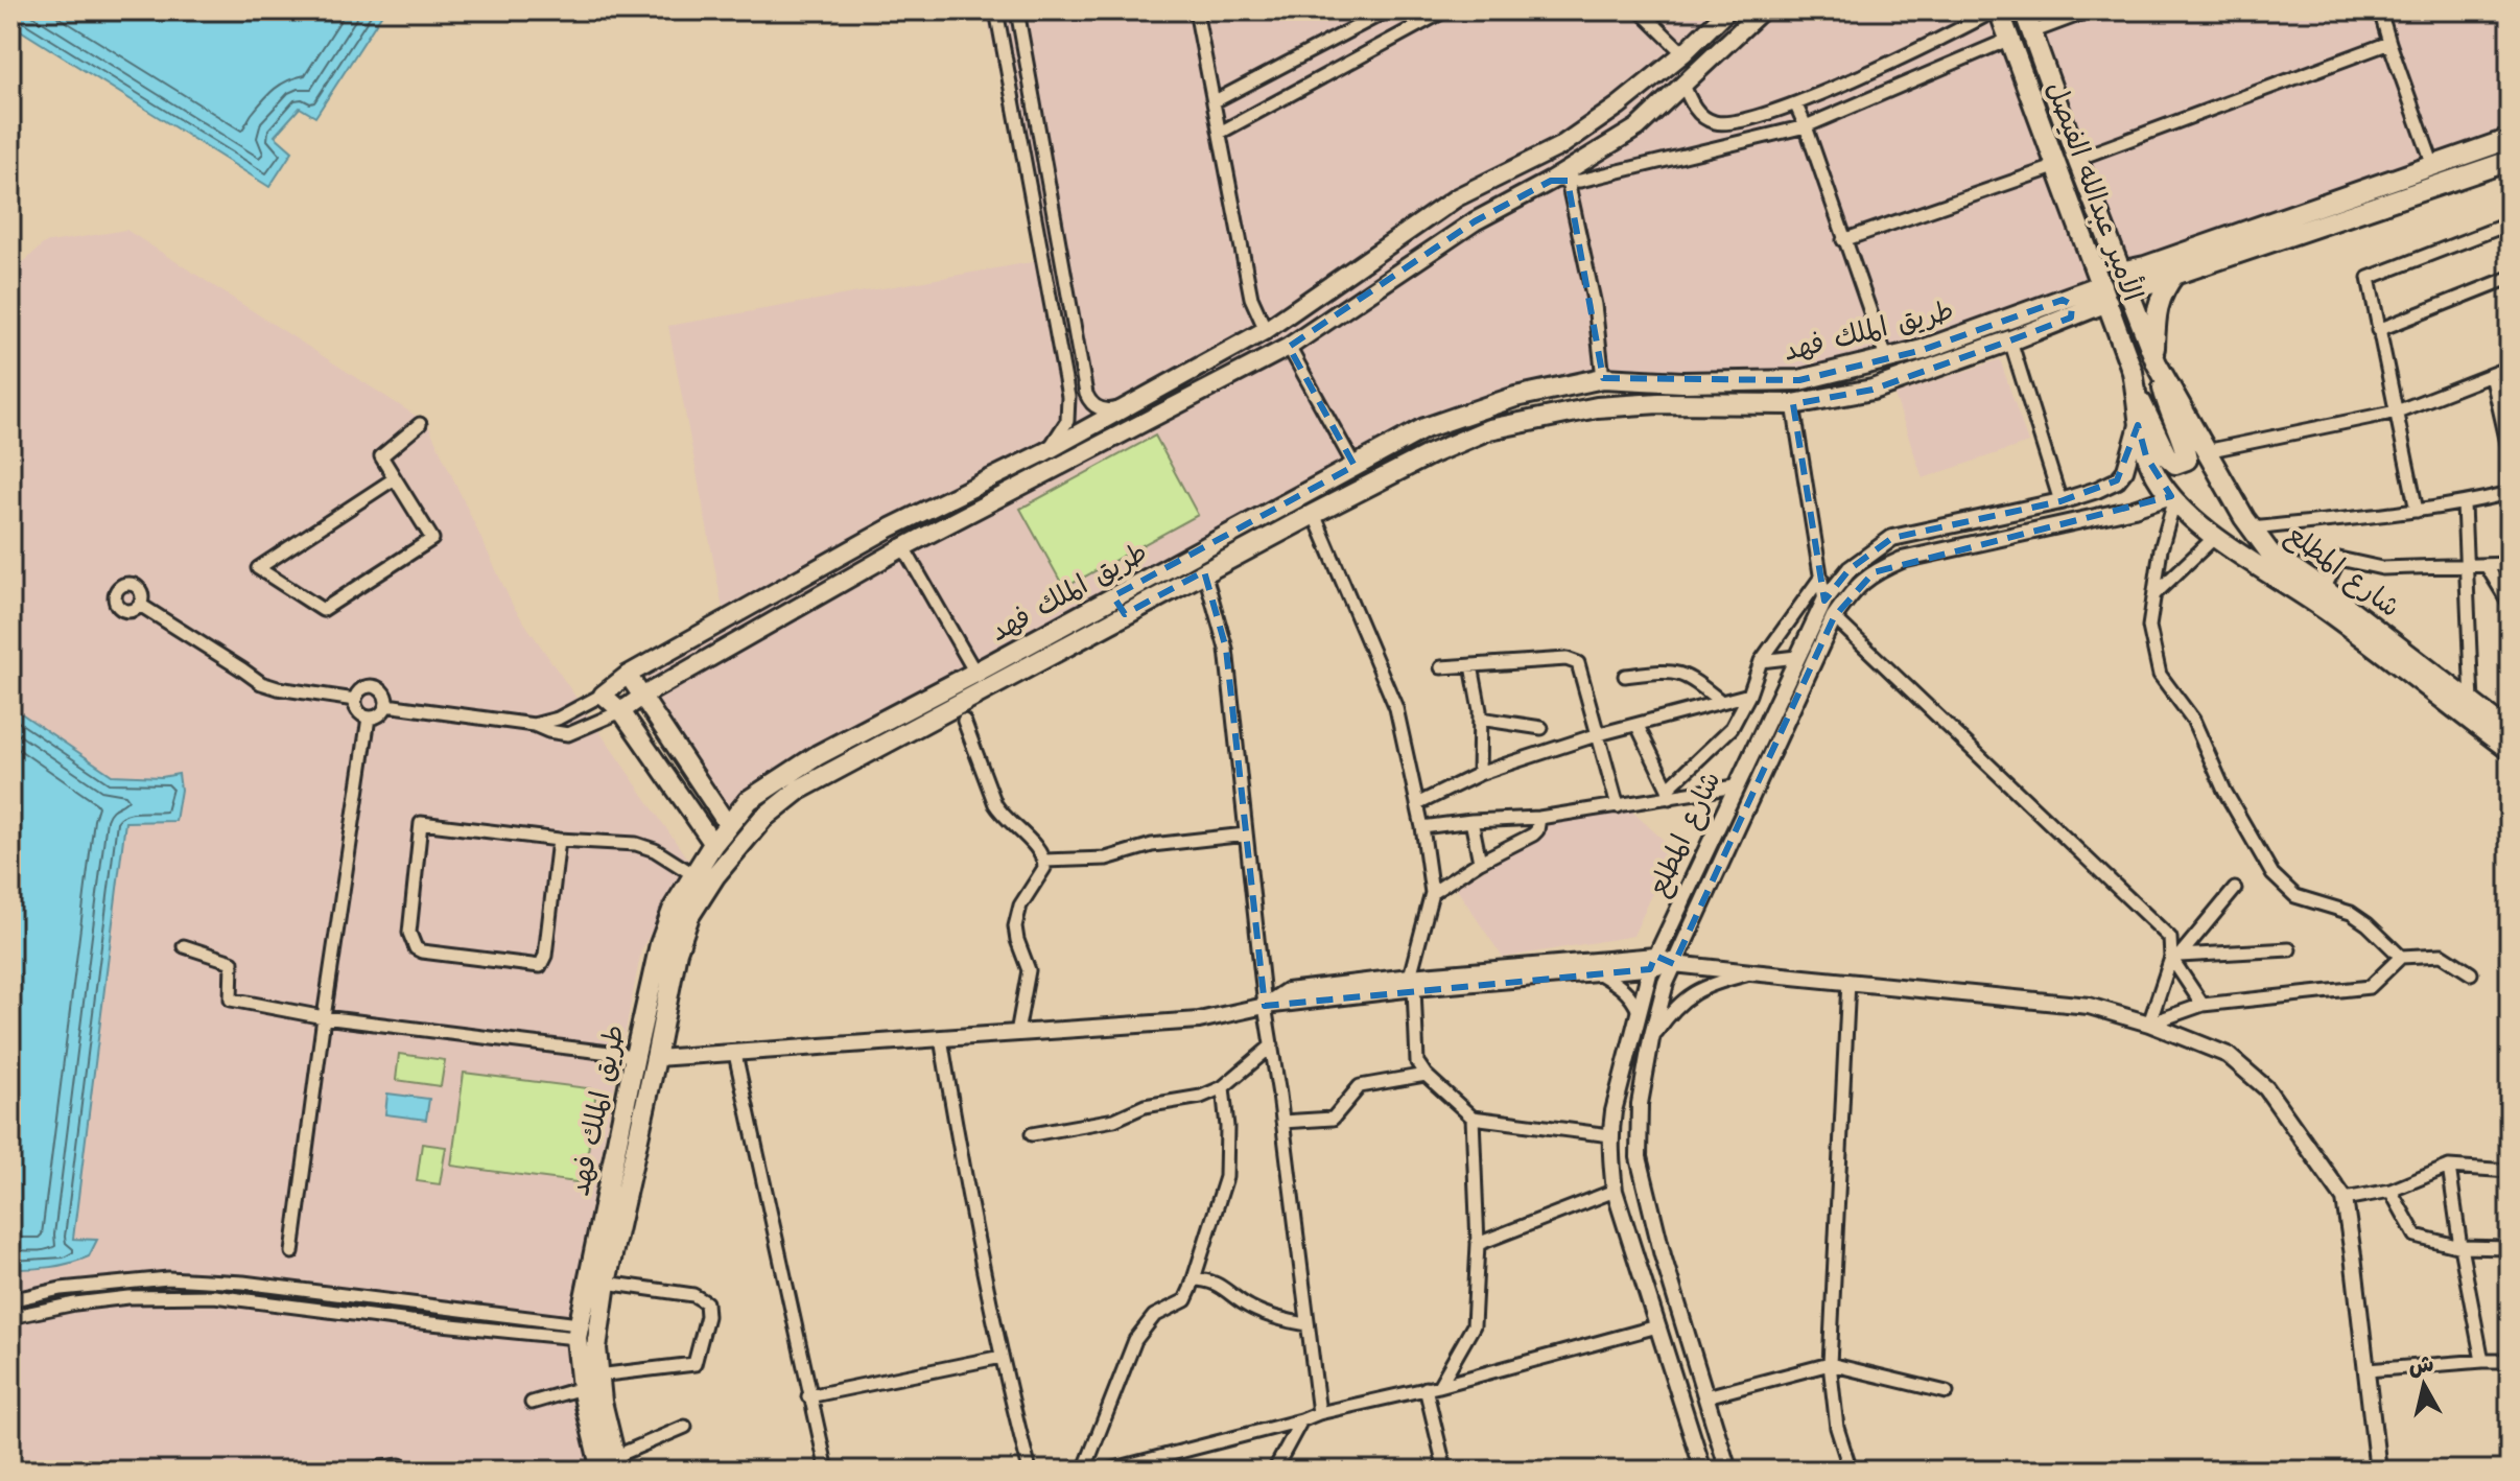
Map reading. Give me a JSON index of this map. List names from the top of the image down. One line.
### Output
{"streets":{"main road":["الأمير عبدالله الفيصل","طريق الملك فهد","شارع المطلع"]},"crossings":[["الأمير عبدالله الفيصل","طريق الملك فهد"],["الأمير عبدالله الفيصل","شارع المطلع"]],"north":"top"}
